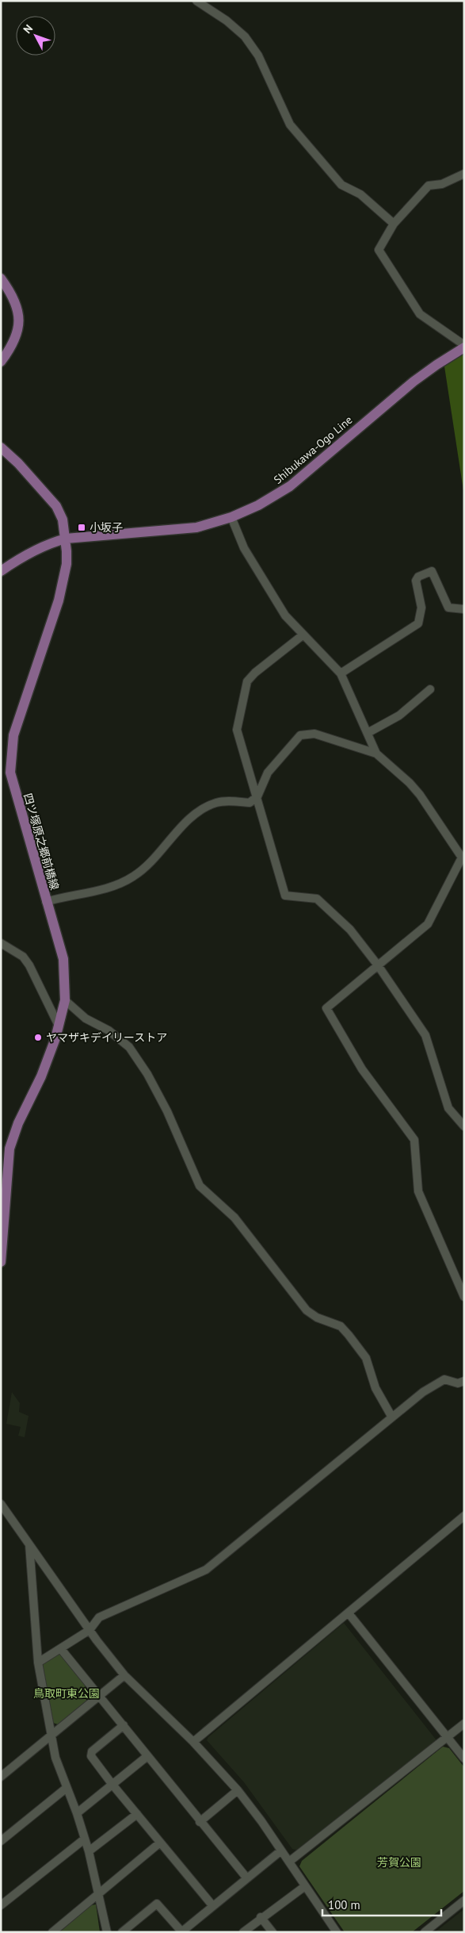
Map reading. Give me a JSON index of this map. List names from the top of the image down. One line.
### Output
{"streets":{"main road":["Shibukawa-Ogo Line","四ツ塚原之郷前橋線"]},"crossings":[["Shibukawa-Ogo Line","四ツ塚原之郷前橋線"]],"parks":["鳥取町東公園","芳賀公園"],"places":{"transit":["小坂子"],"other":["ヤマザキデイリーストア"]},"scale_bar":"100 m","north":"top left"}
